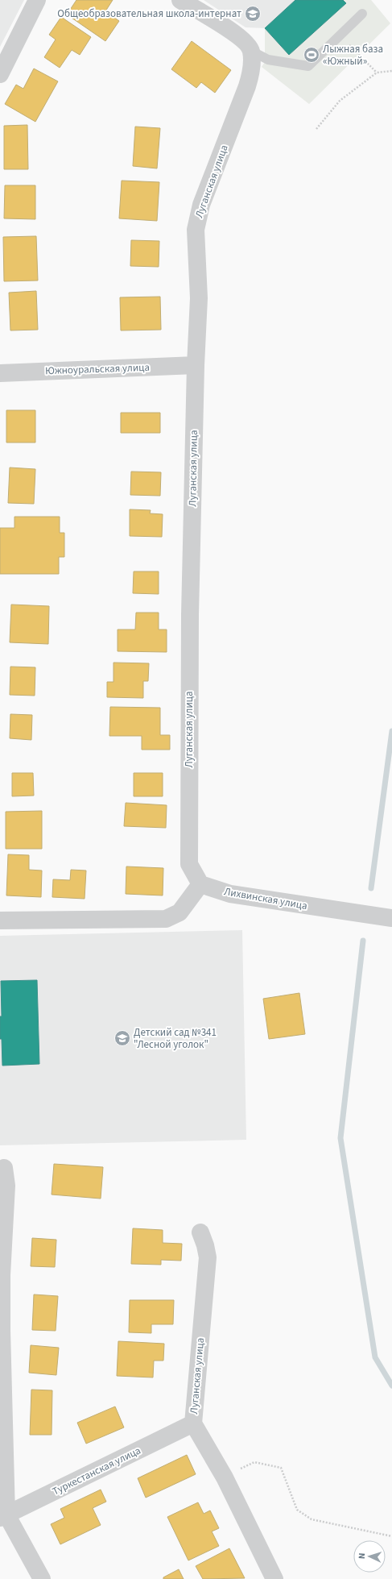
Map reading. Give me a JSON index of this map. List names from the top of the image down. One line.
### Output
{"streets":{"street":["Луганская улица","Южноуральская улица","Лихвинская улица","Туркестанская улица"]},"crossings":[["Луганская улица","Южноуральская улица"],["Луганская улица","Лихвинская улица"],["Луганская улица","Туркестанская улица"]],"places":{"school or university":["Общеобразовательная школа-интернат","Детский сад №341 \"Лесной уголок\""],"sports":["Лыжная база «Южный»"]},"north":"left"}
